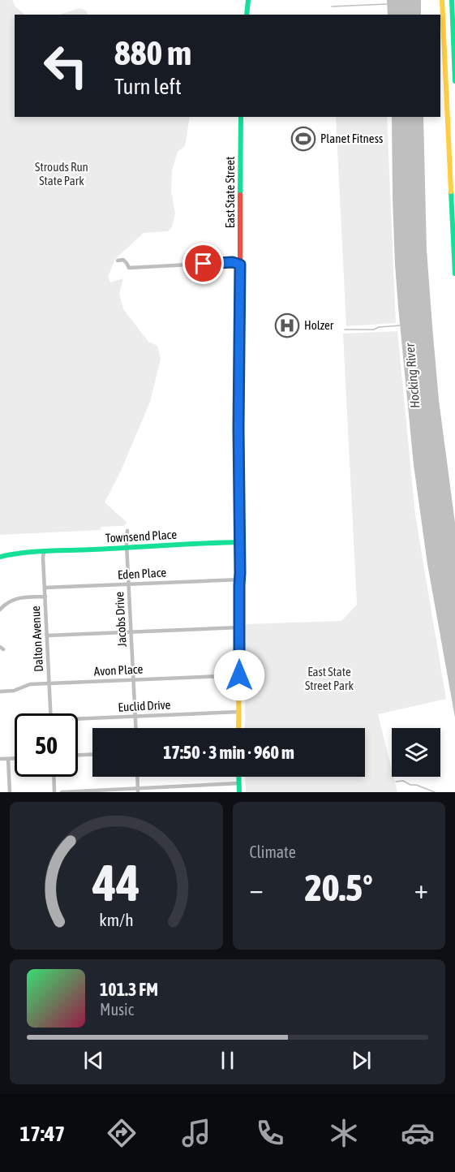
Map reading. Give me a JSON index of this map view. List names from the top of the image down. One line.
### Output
{"streets":{"main road":["East State Street","Townsend Place"],"street":["Eden Place","Jacobs Drive","Dalton Avenue","Avon Place","Euclid Drive"]},"crossings":[["East State Street","Townsend Place"],["East State Street","Eden Place"],["East State Street","Avon Place"],["East State Street","Euclid Drive"],["Townsend Place","Jacobs Drive"],["Townsend Place","Dalton Avenue"],["Eden Place","Jacobs Drive"],["Eden Place","Dalton Avenue"],["Jacobs Drive","Avon Place"],["Jacobs Drive","Euclid Drive"],["Dalton Avenue","Avon Place"]],"water":["Hocking River"],"parks":["Strouds Run State Park","East State Street Park"],"places":{"sports":["Planet Fitness"],"hospital":["Holzer"]},"page":{"turn":["880 m","Turn left"],"limit":"50","trip":"17:50 · 3 min · 960 m","tile":"Climate","heat":["−","20.5°","+"],"song":["101.3 FM","Music"],"tabs":"17:47","gauge":["44","km/h"]}}
